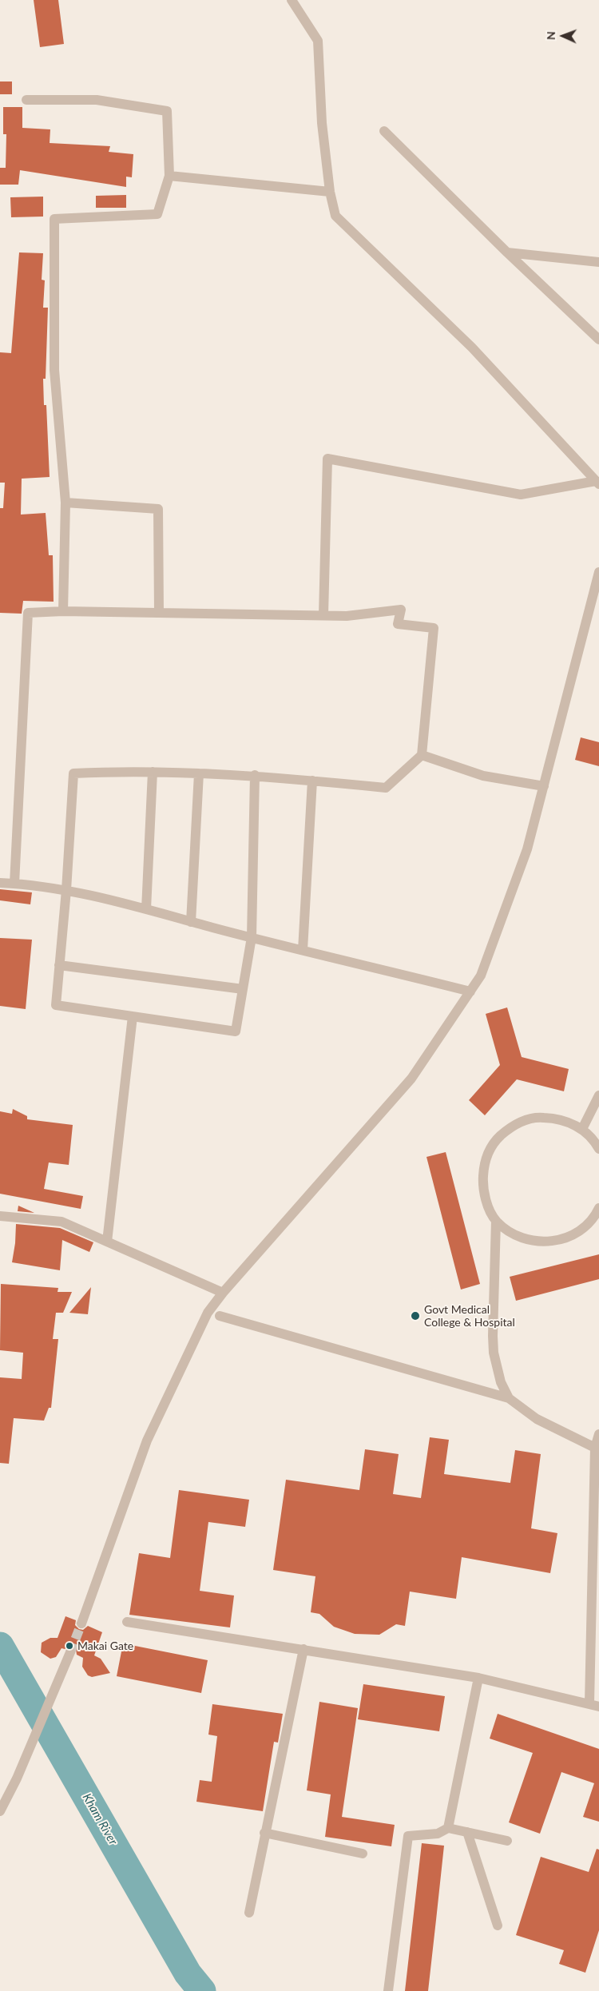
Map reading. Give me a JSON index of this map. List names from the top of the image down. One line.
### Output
{"water":["Kham River"],"places":["Govt Medical College & Hospital","Makai Gate"],"north":"left"}
